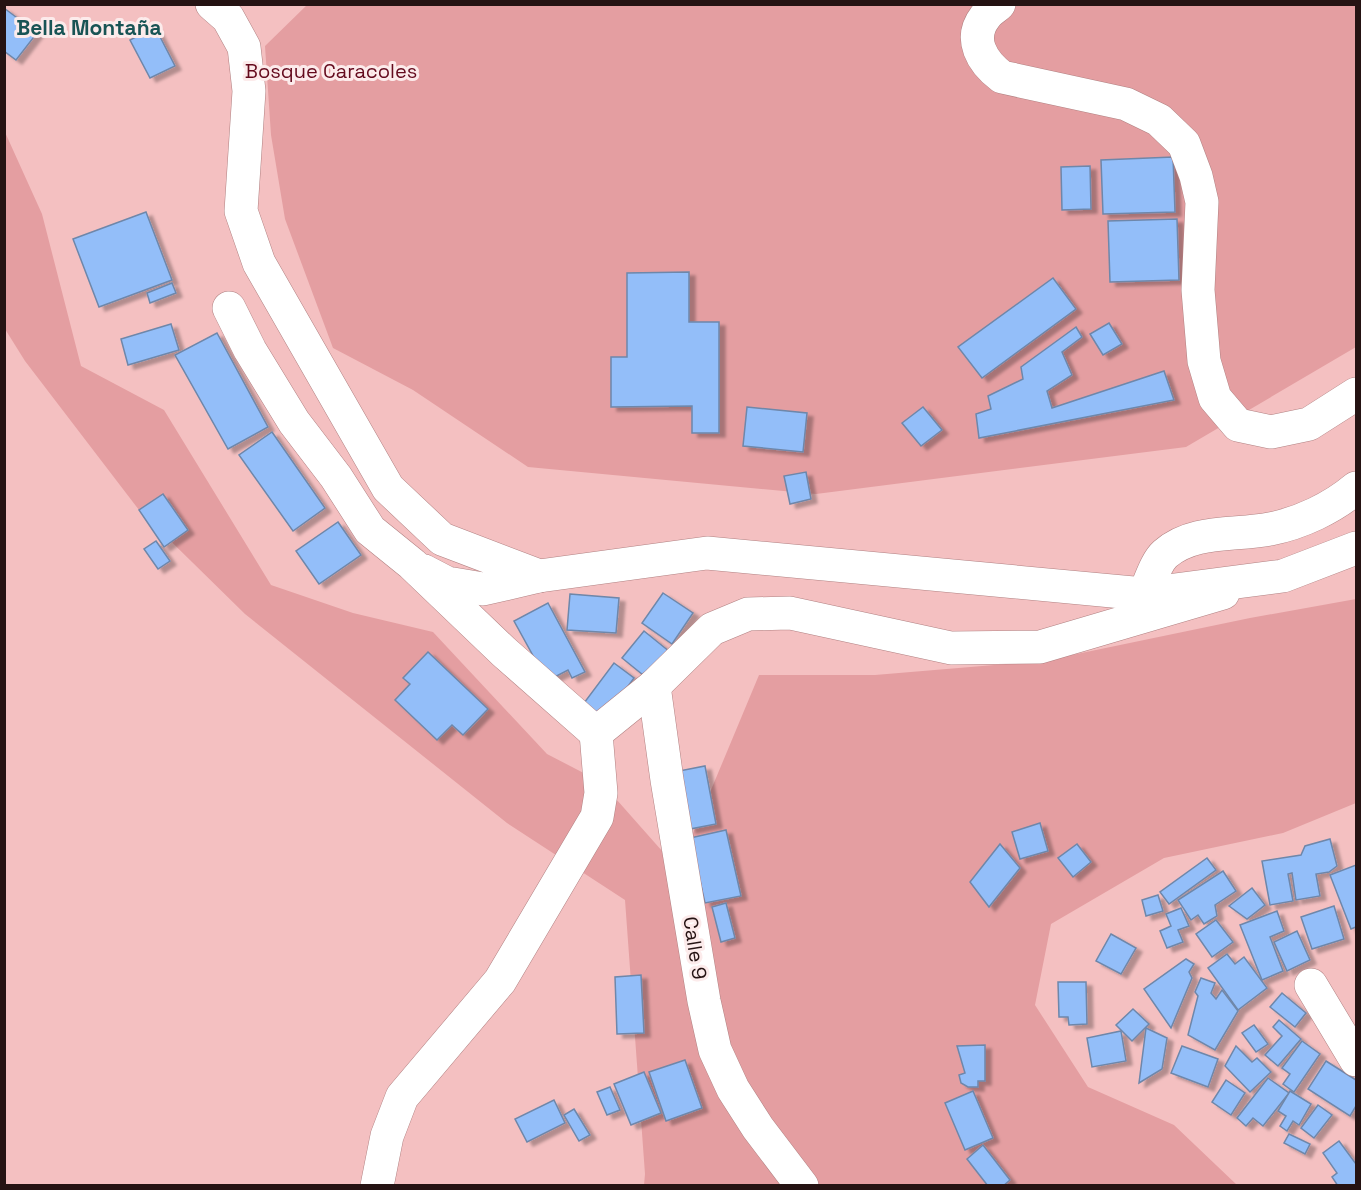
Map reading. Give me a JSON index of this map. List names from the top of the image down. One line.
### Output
{"streets":{"street":["Calle 9"]},"districts":["Bella Montaña"],"parks":["Bosque Caracoles"]}
